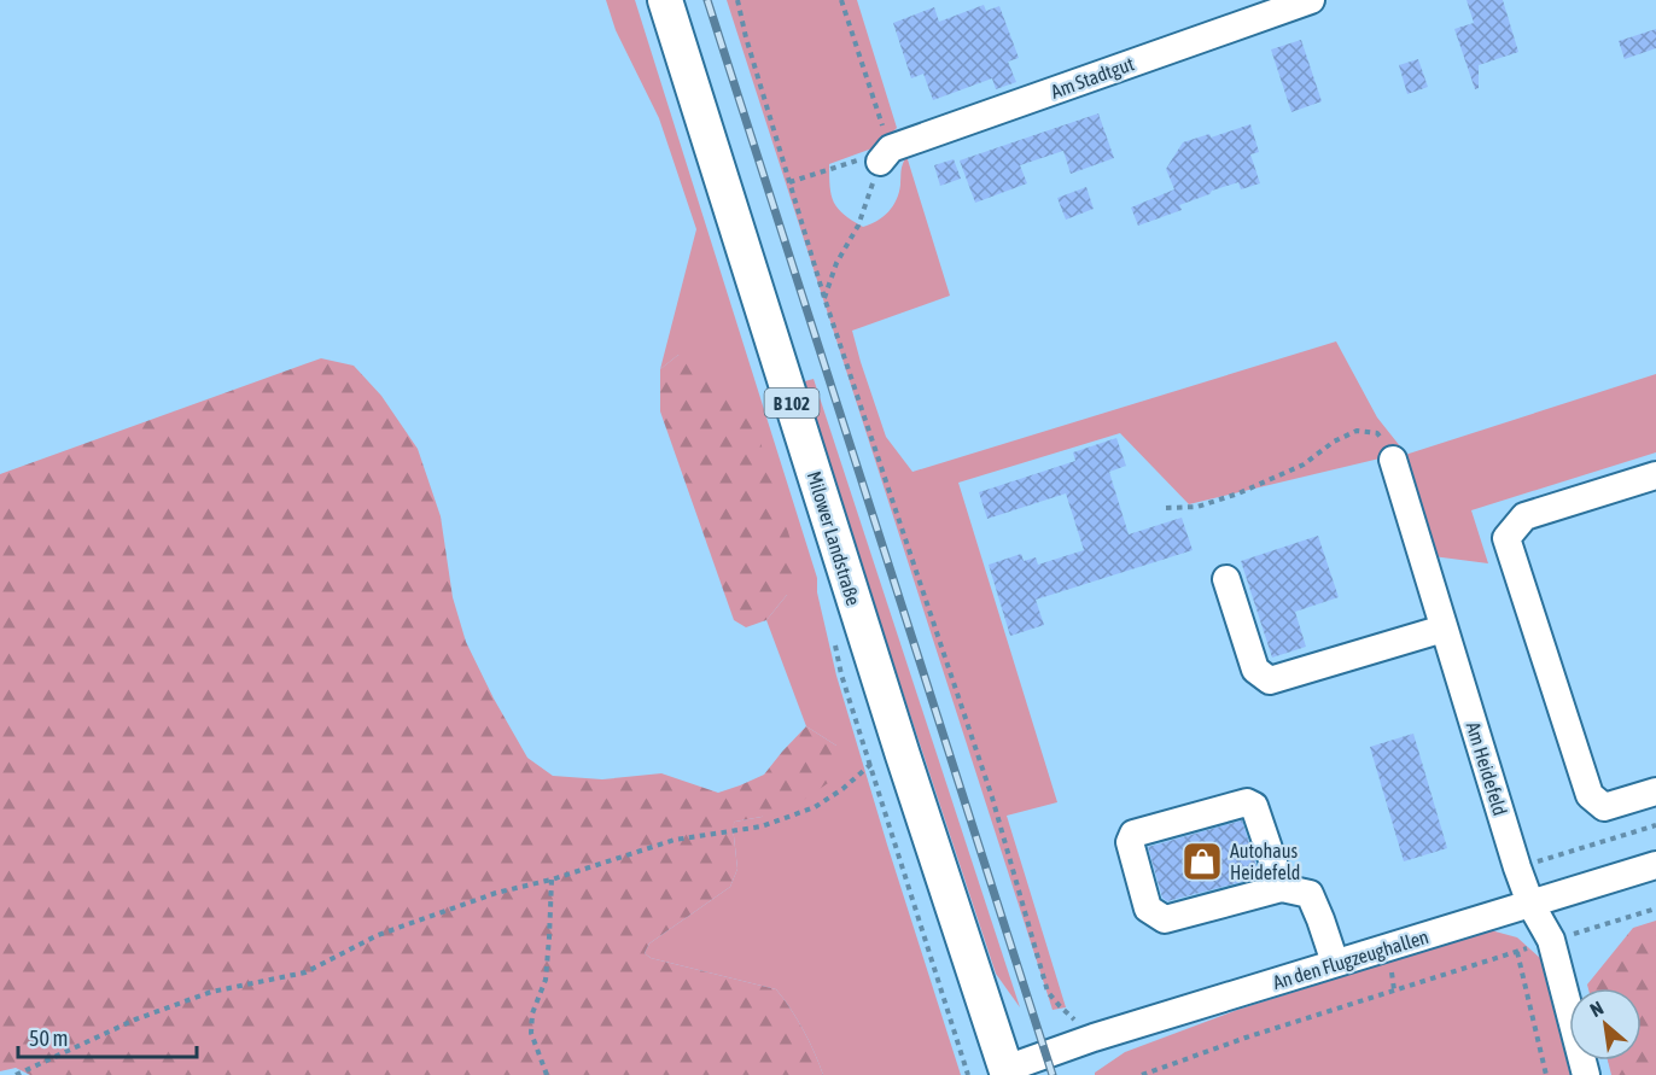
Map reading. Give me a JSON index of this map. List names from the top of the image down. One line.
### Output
{"streets":{"main road":["B 102","Milower Landstraße"],"street":["Am Stadtgut","Am Heidefeld","An den Flugzeughallen"]},"crossings":[["Milower Landstraße","An den Flugzeughallen"],["Am Heidefeld","An den Flugzeughallen"]],"places":{"shop":["Autohaus Heidefeld"]},"scale_bar":"50 m","north":"top left"}
